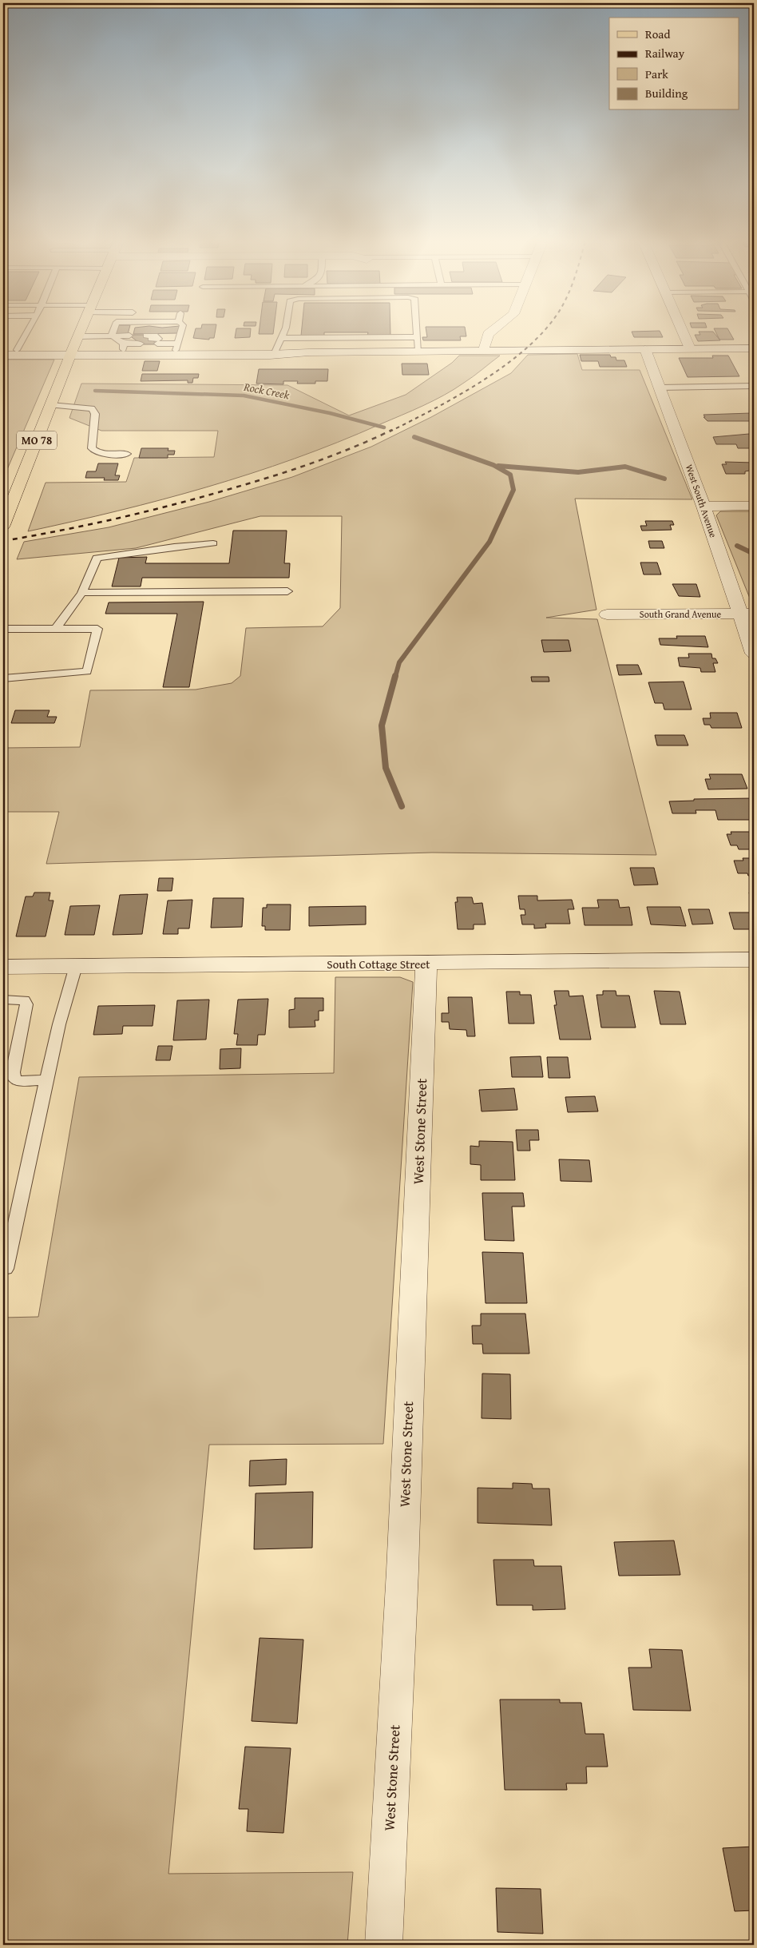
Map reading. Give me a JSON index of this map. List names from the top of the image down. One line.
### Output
{"streets":{"main road":["MO 78"],"street":["West South Avenue","South Grand Avenue","South Cottage Street","West Stone Street"]},"crossings":[["West South Avenue","South Grand Avenue"],["South Cottage Street","West Stone Street"]],"water":["Rock Creek"],"legend":["Road","Railway","Park","Building"]}
